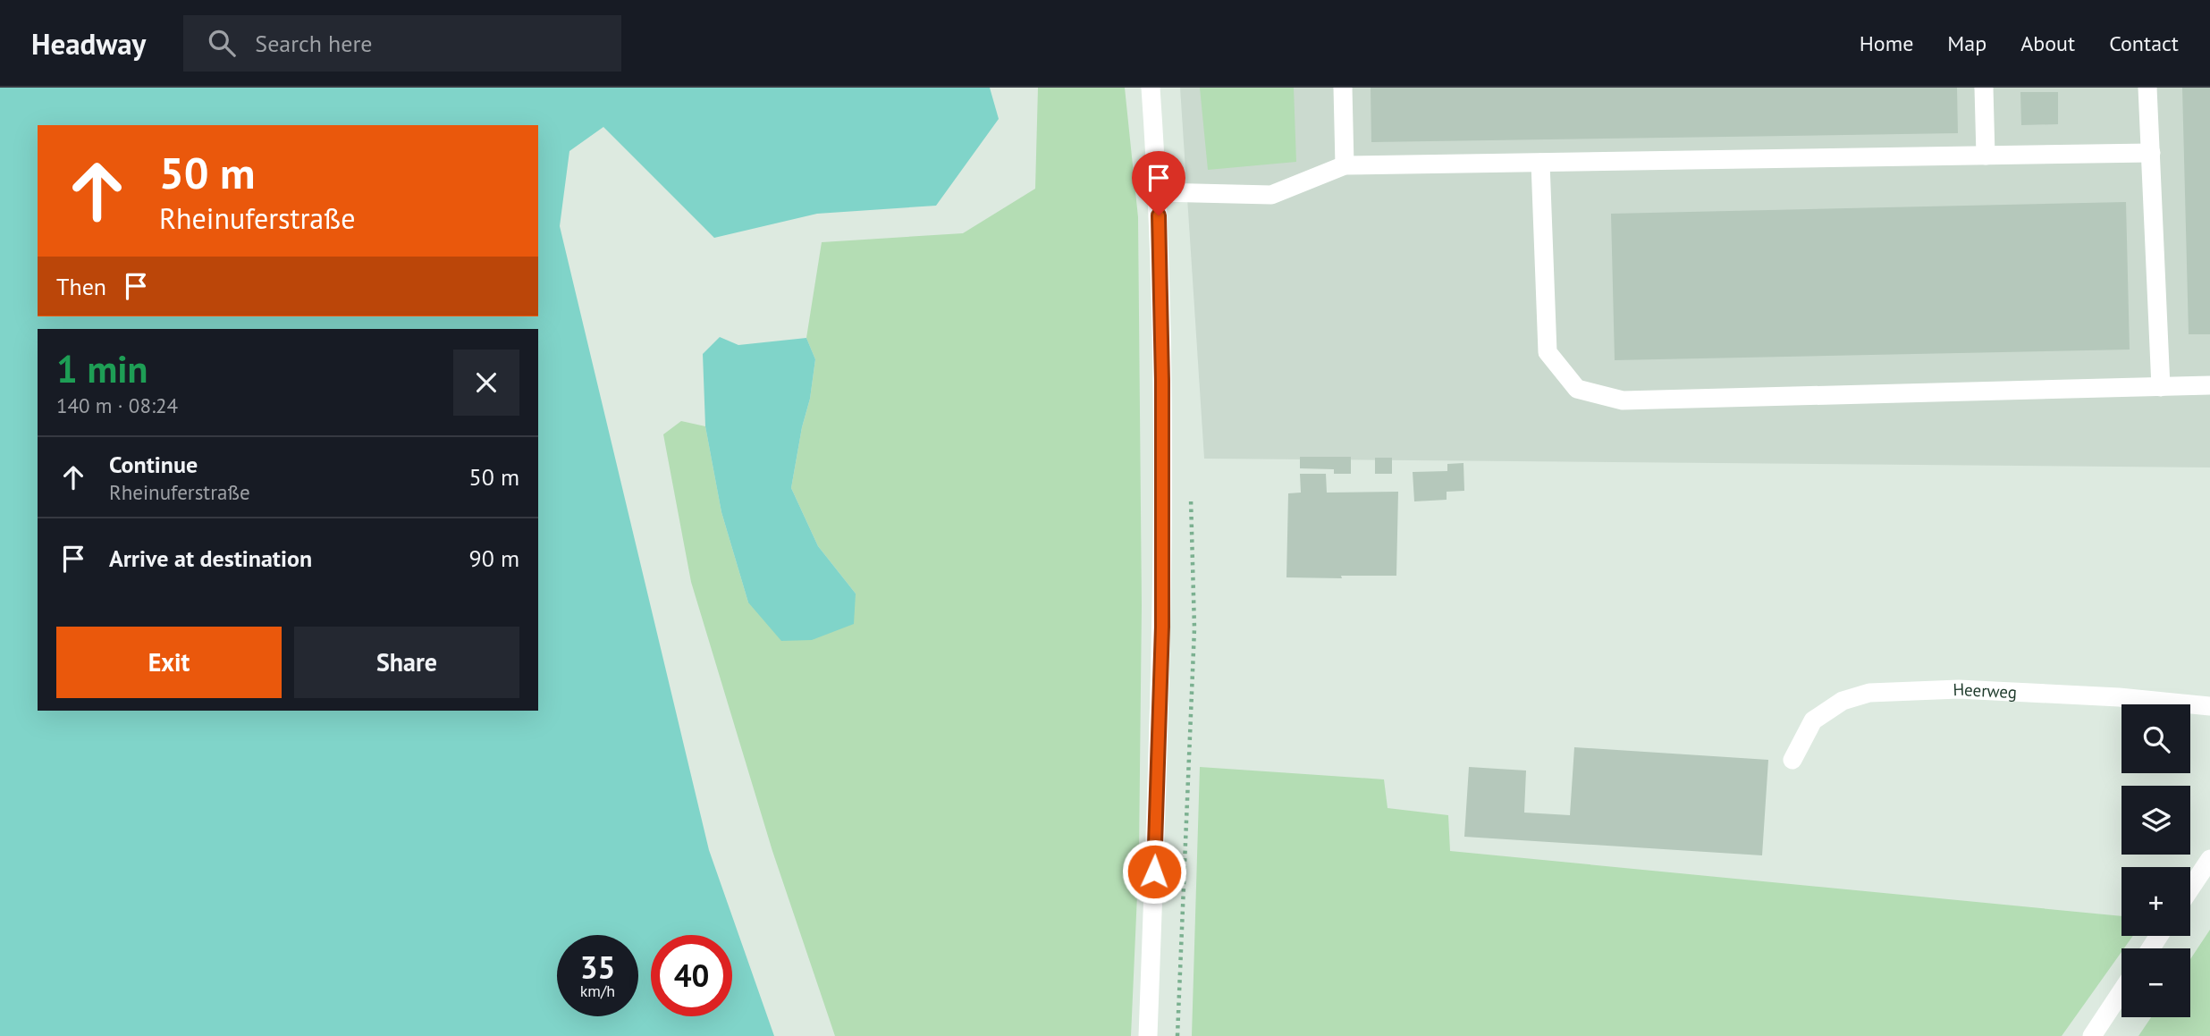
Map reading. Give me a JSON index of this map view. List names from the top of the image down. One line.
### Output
{"streets":{"street":["Heerweg"]},"page":{"header":"Headway","search":"Search here","nav":["Home","Map","About","Contact"],"turn":["50 m","Rheinuferstraße"],"then":"Then","heading":["1 min","140 m · 08:24"],"list":[{"name":"Continue","note":"Rheinuferstraße","value":"50 m"},{"name":"Arrive at destination","value":"90 m"}],"buttons":["Exit","Share"],"map_buttons":["+","−"],"speed":"35 km/h","limit":"40"}}
